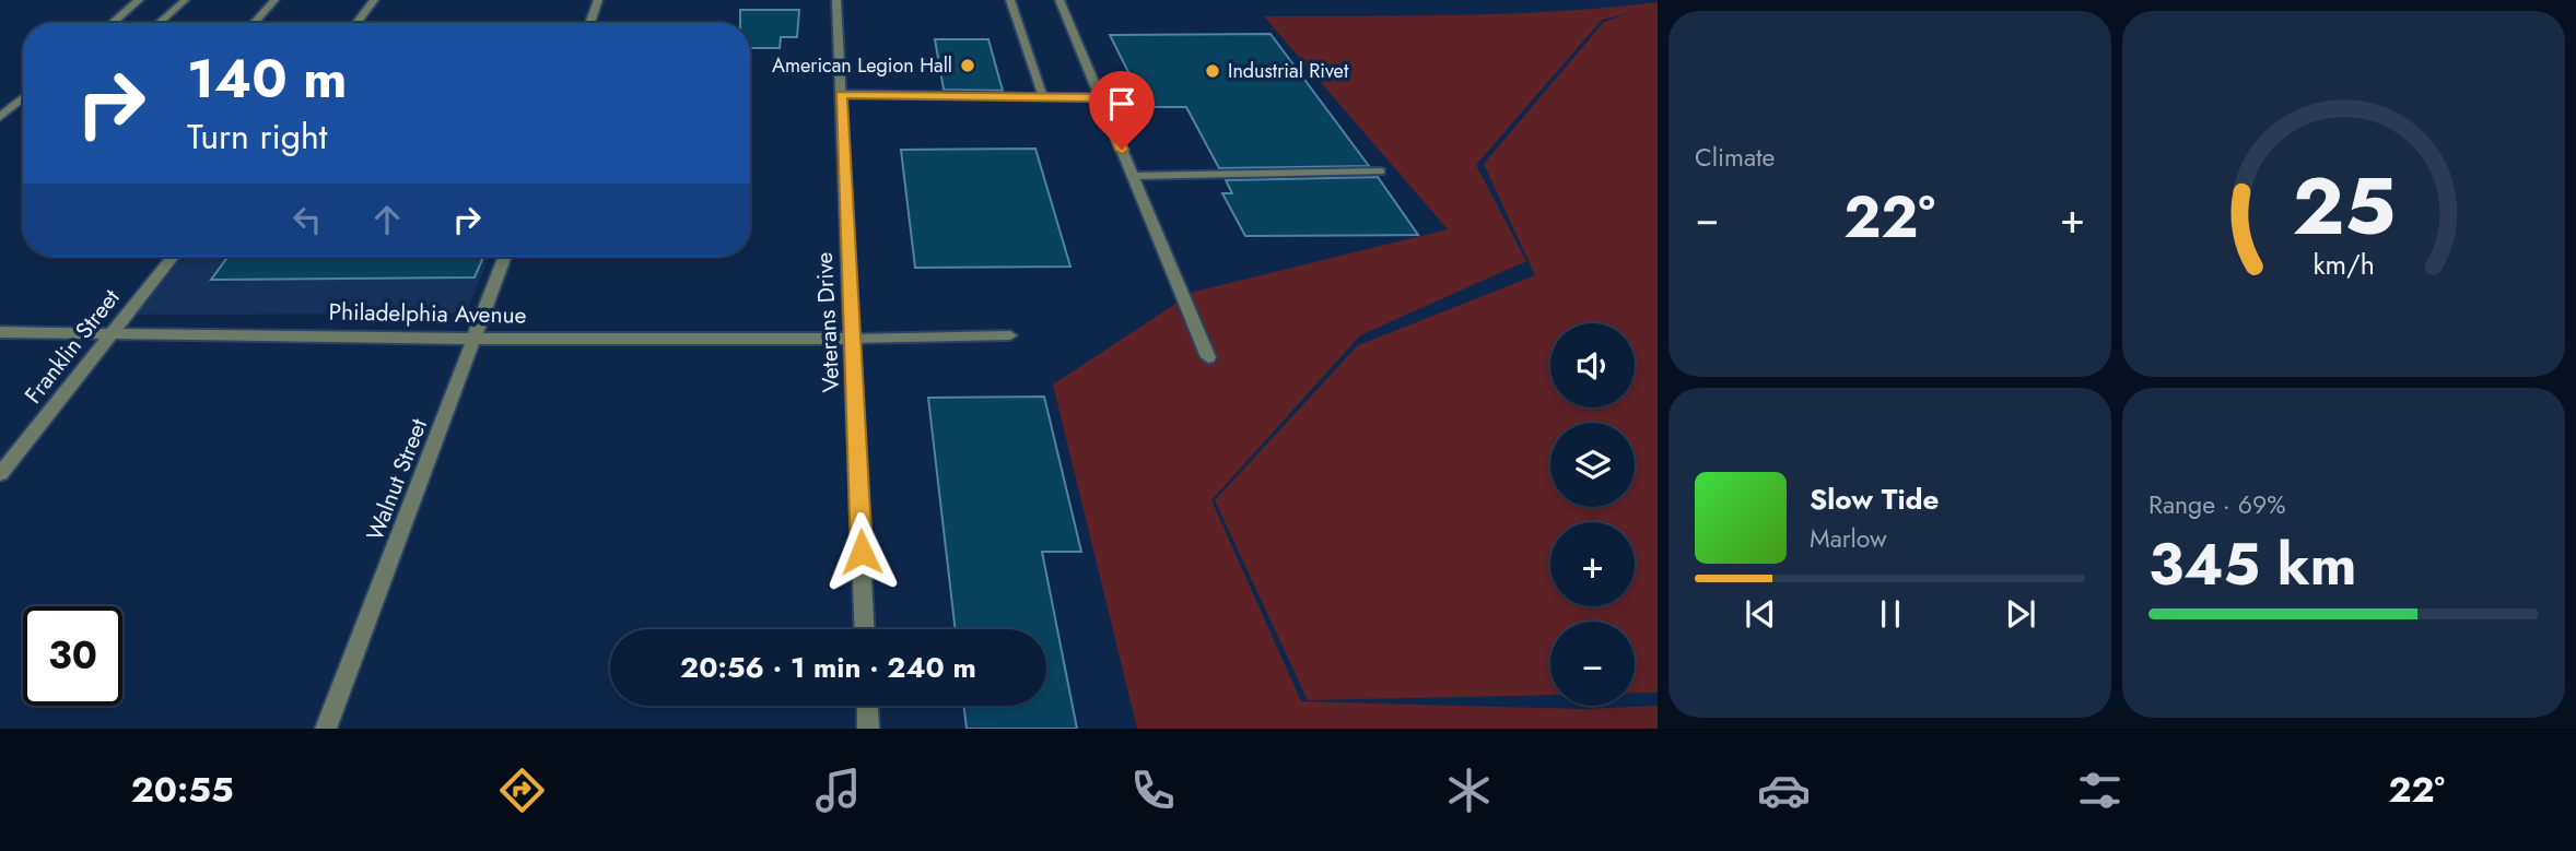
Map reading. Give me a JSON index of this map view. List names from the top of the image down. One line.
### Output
{"streets":{"street":["Philadelphia Avenue","Veterans Drive","Franklin Street","Walnut Street"]},"crossings":[["Philadelphia Avenue","Veterans Drive"],["Philadelphia Avenue","Franklin Street"],["Philadelphia Avenue","Walnut Street"]],"places":["American Legion Hall","Industrial Rivet"],"page":{"tile":["Climate",["Range · 69%","345 km"]],"turn":["140 m","Turn right"],"heat":["−","22°","+"],"map_buttons":["+","−"],"song":["Slow Tide","Marlow"],"limit":"30","trip":"20:56 · 1 min · 240 m","tabs":["20:55","22°"],"gauge":["25","km/h"]}}
